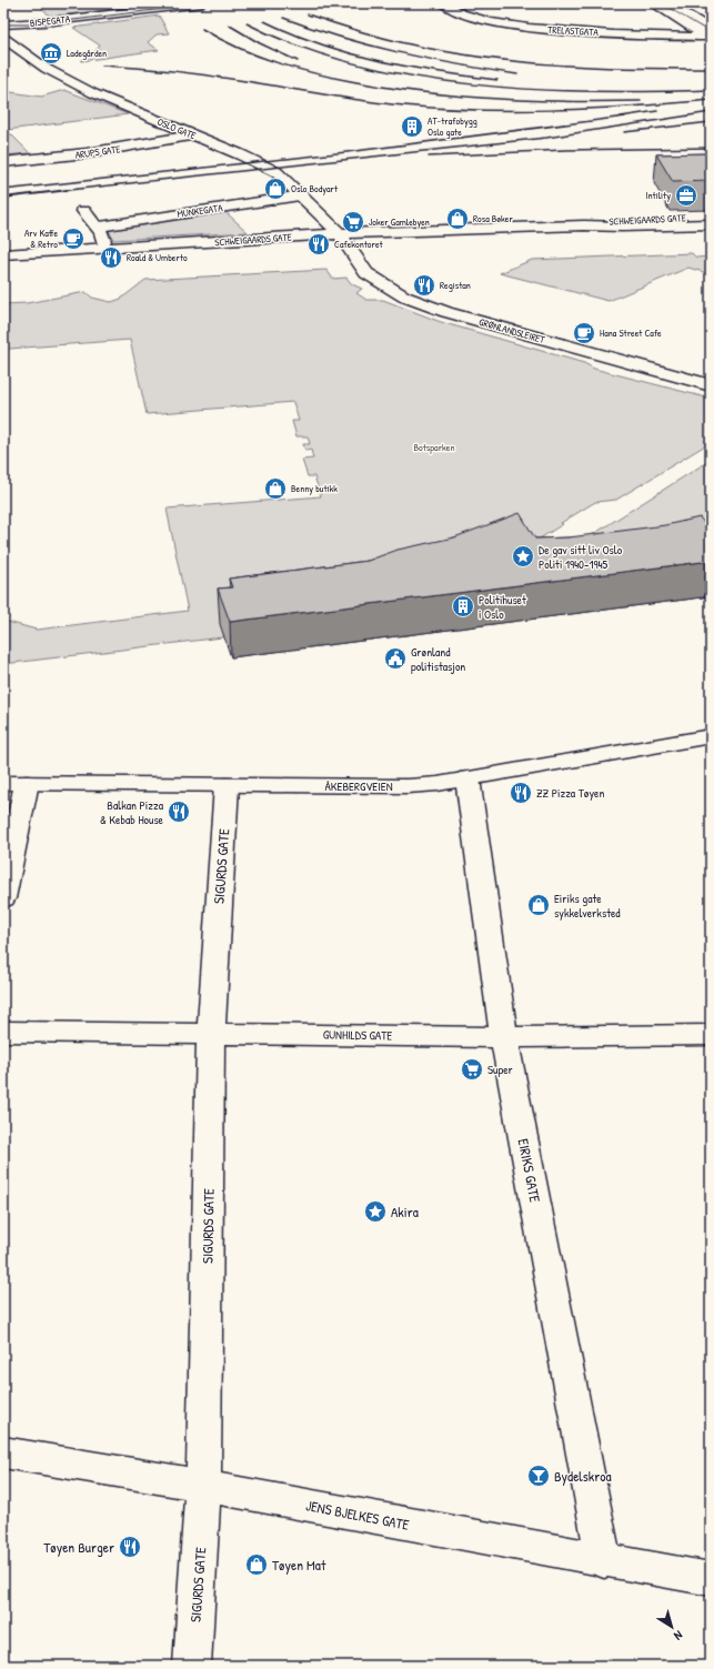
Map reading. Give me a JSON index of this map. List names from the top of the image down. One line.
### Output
{"streets":{"main road":["BISPEGATA","TRELASTGATA","OSLO GATE","ARUPS GATE","MUNKEGATA","SCHWEIGAARDS GATE","GRØNLANDSLEIRET","ÅKEBERGVEIEN","SIGURDS GATE","GUNHILDS GATE","EIRIKS GATE","JENS BJELKES GATE"]},"crossings":[["OSLO GATE","ARUPS GATE"],["OSLO GATE","MUNKEGATA"],["OSLO GATE","SCHWEIGAARDS GATE"],["OSLO GATE","GRØNLANDSLEIRET"],["SCHWEIGAARDS GATE","GRØNLANDSLEIRET"],["ÅKEBERGVEIEN","SIGURDS GATE"],["ÅKEBERGVEIEN","EIRIKS GATE"],["SIGURDS GATE","GUNHILDS GATE"],["SIGURDS GATE","JENS BJELKES GATE"],["GUNHILDS GATE","EIRIKS GATE"],["EIRIKS GATE","JENS BJELKES GATE"]],"parks":["Botsparken"],"places":{"museum":["Ladegården"],"building":["AT-trafobygg Oslo gate","Politihuset i Oslo"],"shop":["Oslo Bodyart","Rosa Bøker","Benny butikk","Eiriks gate sykkelverksted","Tøyen Mat"],"office":["Intility"],"supermarket":["Joker Gamlebyen","Super"],"cafe":["Arv Kaffe & Retro","Hana Street Cafe"],"restaurant":["Cafekontoret","Roald & Umberto","Registan","ZZ Pizza Tøyen","Balkan Pizza & Kebab House","Tøyen Burger"],"place":["De gav sitt liv Oslo Politi 1940-1945","Akira"],"public building":["Grønland politistasjon"],"bar":["Bydelskroa"]},"north":"bottom right"}
